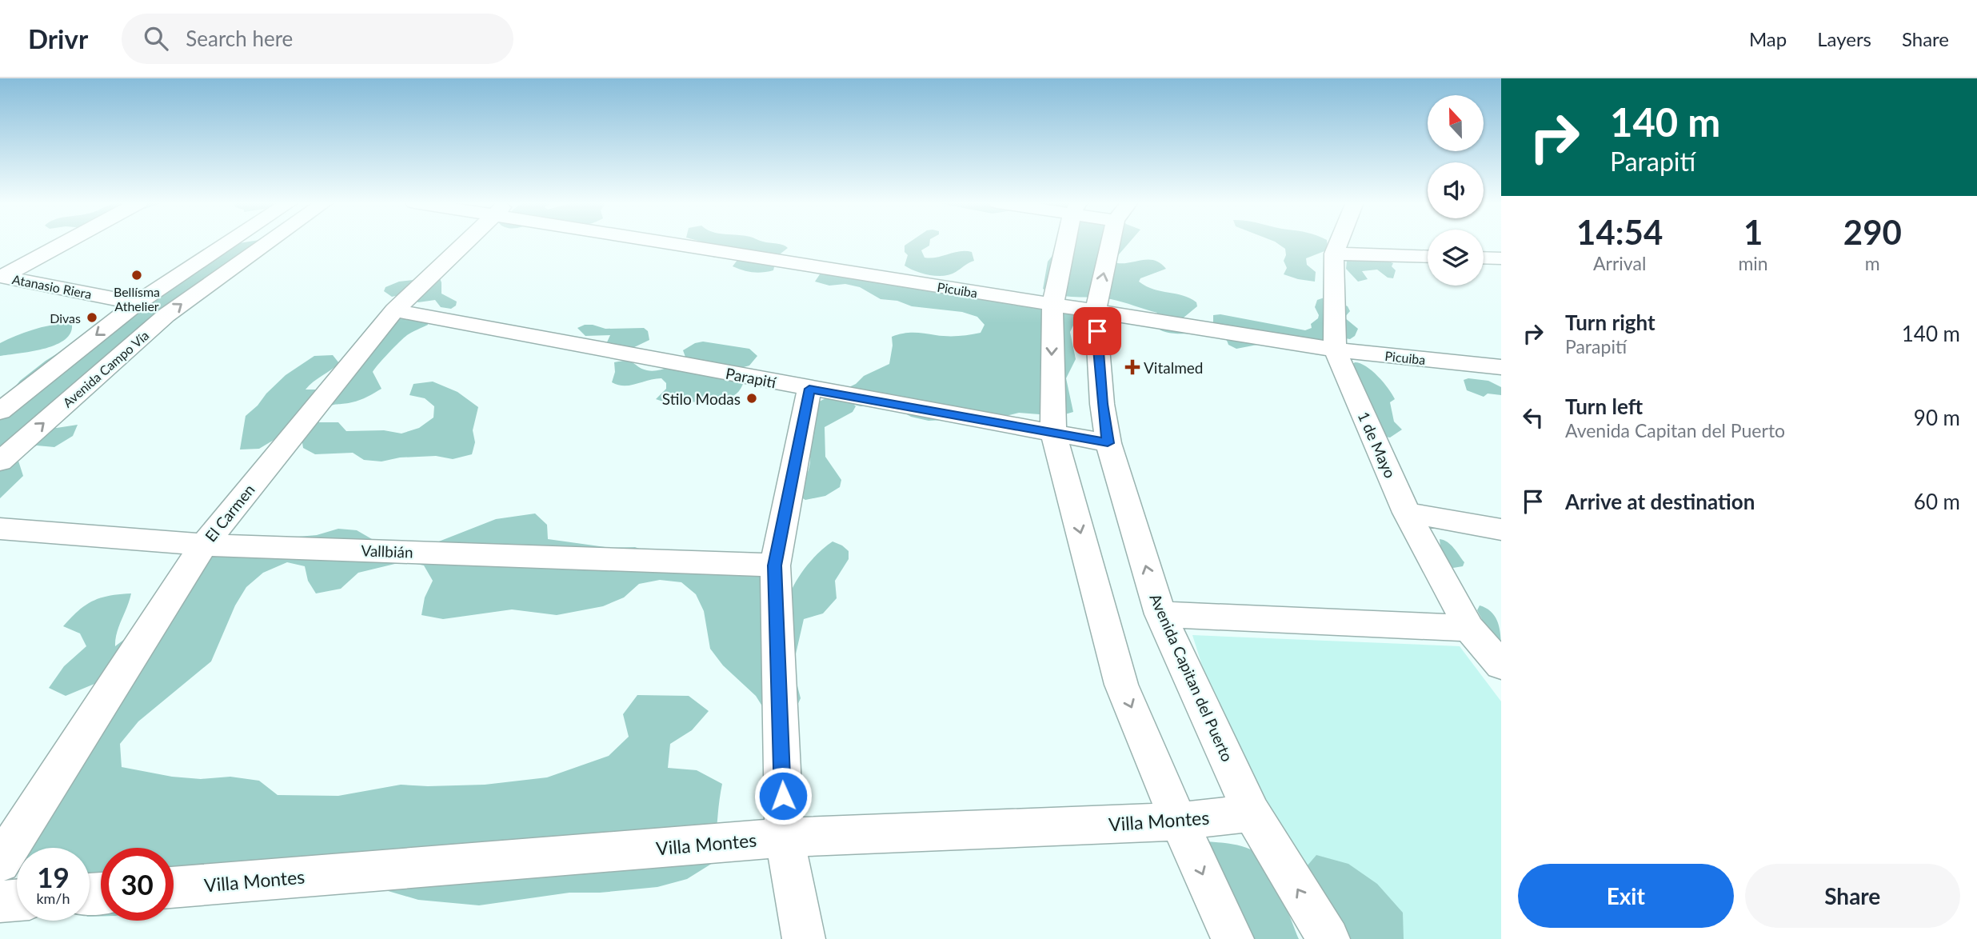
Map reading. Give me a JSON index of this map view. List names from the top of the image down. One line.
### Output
{"streets":{"street":["Atanasio Riera","Picuiba","Avenida Campo Vía","Parapití","1 de Mayo","El Carmen","Vallbián","Avenida Capitan del Puerto","Villa Montes"]},"crossings":[["Atanasio Riera","Avenida Campo Vía"],["Picuiba","1 de Mayo"],["Picuiba","Avenida Capitan del Puerto"],["Parapití","El Carmen"],["Parapití","Avenida Capitan del Puerto"],["El Carmen","Vallbián"],["Avenida Capitan del Puerto","Villa Montes"]],"places":{"other":["Bellísma Athelier","Divas","Stilo Modas"],"health":["Vitalmed"]},"north":"top","page":{"header":"Drivr","search":"Search here","nav":["Map","Layers","Share"],"turn":["140 m","Parapití"],"eta":["14:54","Arrival","1","min","290","m"],"list":[{"name":"Turn right","note":"Parapití","value":"140 m"},{"name":"Turn left","note":"Avenida Capitan del Puerto","value":"90 m"},{"name":"Arrive at destination","value":"60 m"}],"speed":"19 km/h","limit":"30","buttons":["Exit","Share"]}}
